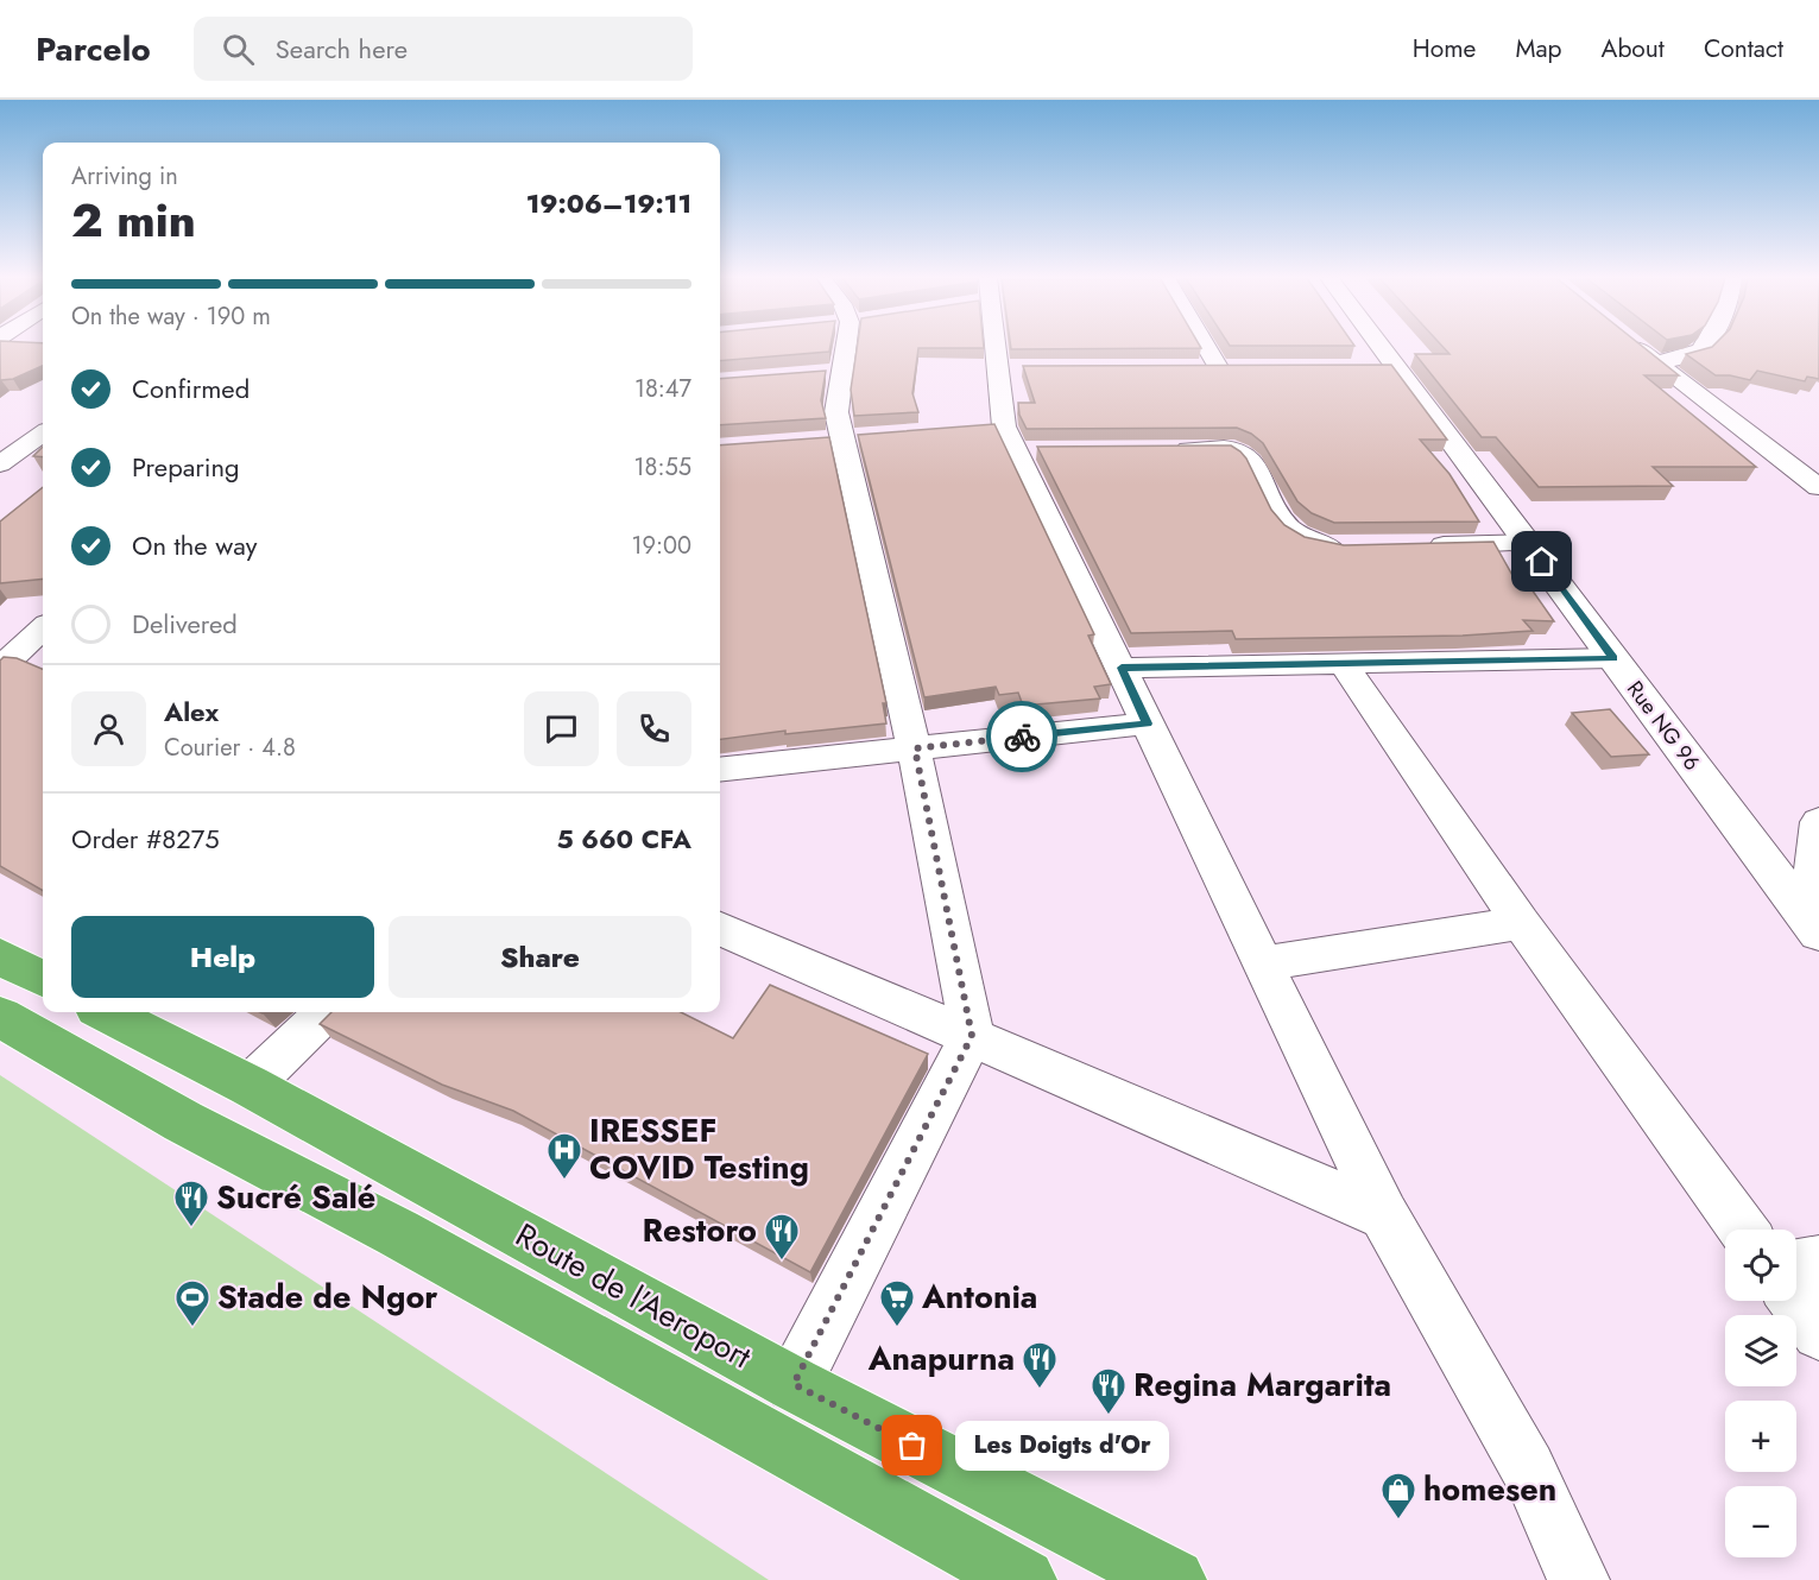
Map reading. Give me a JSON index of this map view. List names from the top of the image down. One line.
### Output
{"streets":{"highway":["Route de l'Aeroport"],"street":["Rue NG 96"]},"places":{"hospital":["IRESSEF COVID Testing"],"restaurant":["Sucré Salé","Restoro","Anapurna","Regina Margarita"],"sports":["Stade de Ngor"],"supermarket":["Antonia"],"other":["Les Doigts d'Or"],"shop":["homesen"]},"page":{"header":"Parcelo","search":"Search here","nav":["Home","Map","About","Contact"],"heading":["2 min","Arriving in","19:06–19:11"],"panel":["Alex","Courier · 4.8","Order #8275","5 660 CFA"],"bar":"On the way · 190 m","list":[["Confirmed","18:47"],["Preparing","18:55"],["On the way","19:00"],"Delivered"],"buttons":["Help","Share"],"map_buttons":["+","−"],"bubble":"Les Doigts d'Or"}}
